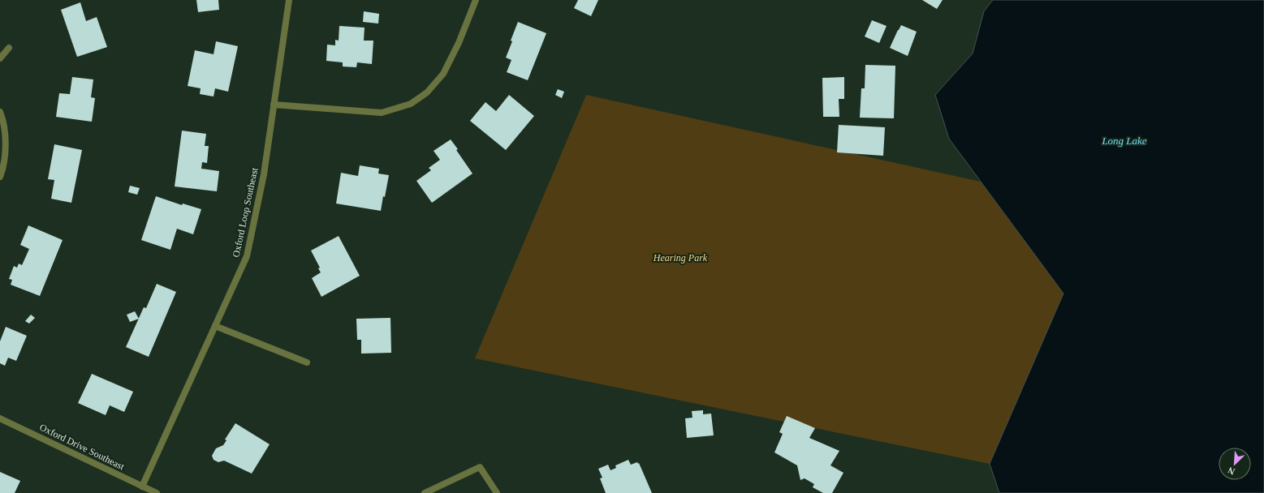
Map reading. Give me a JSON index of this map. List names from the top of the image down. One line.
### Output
{"streets":{"street":["Oxford Loop Southeast","Oxford Drive Southeast"]},"crossings":[["Oxford Loop Southeast","Oxford Drive Southeast"]],"water":["Long Lake"],"parks":["Hearing Park"],"north":"bottom left"}
